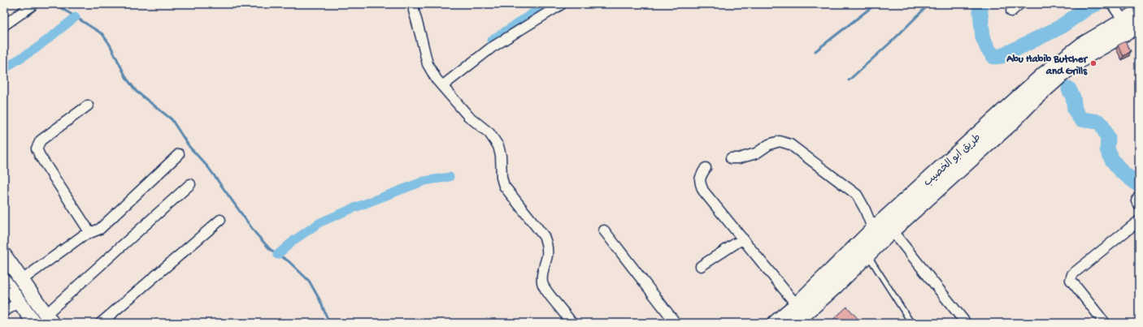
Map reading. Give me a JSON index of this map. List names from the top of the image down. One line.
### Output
{"streets":{"main road":["طريق ابو الخصيب"]},"places":["Abu Habib Butcher and Grills"]}
